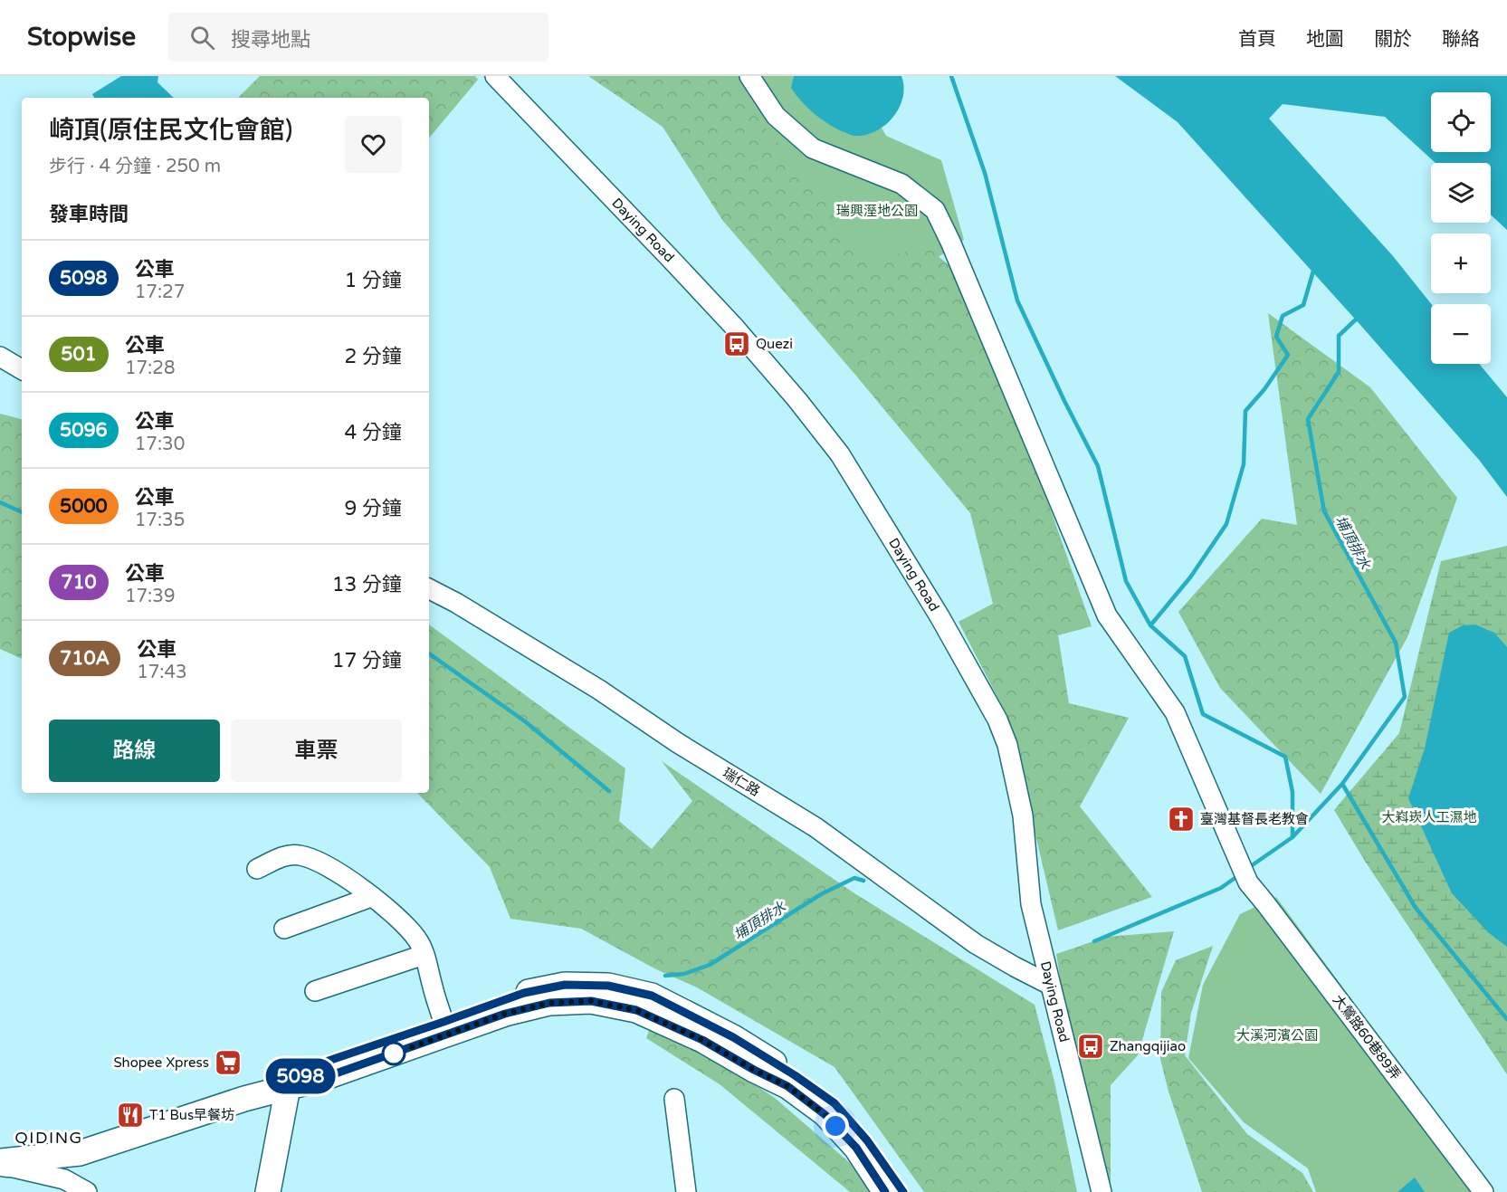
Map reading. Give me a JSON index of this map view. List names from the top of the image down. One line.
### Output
{"streets":{"street":["Daying Road","瑞仁路","大鶯路60巷89弄"]},"crossings":[["Daying Road","瑞仁路"]],"districts":["QIDING"],"water":["埔頂排水"],"parks":["瑞興溼地公園","大嵙崁人工濕地","大溪河濱公園"],"places":{"bus stop":["Quezi","Zhangqijiao"],"church":["臺灣基督長老教會"],"supermarket":["Shopee Xpress"],"restaurant":["T1 Bus早餐坊"]},"lines":["bus line 5098"],"page":{"header":"Stopwise","search":"搜尋地點","nav":["首頁","地圖","關於","聯絡"],"on_map":"5098","map_buttons":["+","−"],"heading":[["崎頂(原住民文化會館)","步行 · 4 分鐘 · 250 m"],"發車時間"],"list":[{"mark":"5098","name":"公車","note":"17:27","value":"1 分鐘"},{"mark":"501","name":"公車","note":"17:28","value":"2 分鐘"},{"mark":"5096","name":"公車","note":"17:30","value":"4 分鐘"},{"mark":"5000","name":"公車","note":"17:35","value":"9 分鐘"},{"mark":"710","name":"公車","note":"17:39","value":"13 分鐘"},{"mark":"710A","name":"公車","note":"17:43","value":"17 分鐘"}],"buttons":["路線","車票"]}}
